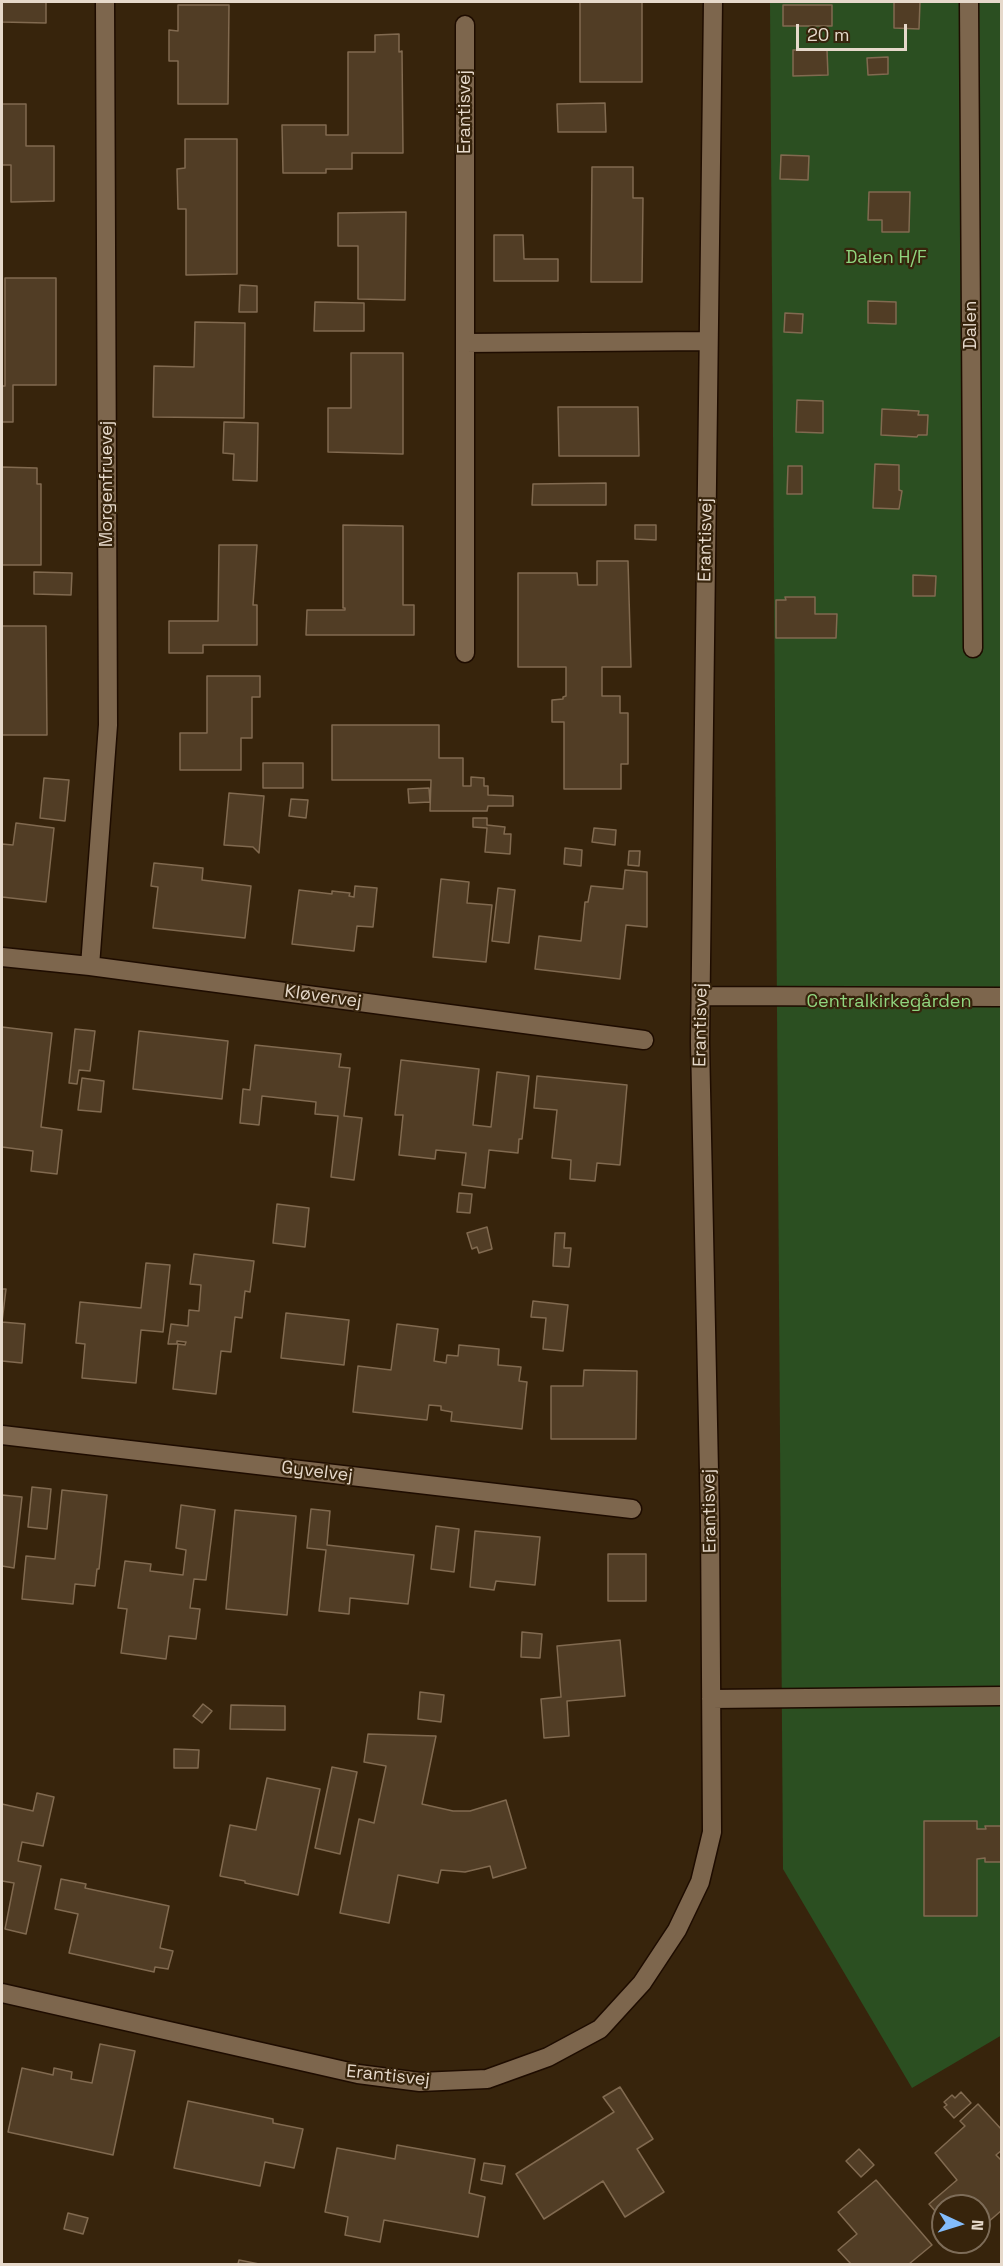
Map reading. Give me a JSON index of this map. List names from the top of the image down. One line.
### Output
{"streets":{"street":["Erantisvej","Dalen","Morgenfruevej","Kløvervej","Gyvelvej"]},"crossings":[["Morgenfruevej","Kløvervej"]],"parks":["Dalen H/F","Centralkirkegården"],"scale_bar":"20 m","north":"right"}
